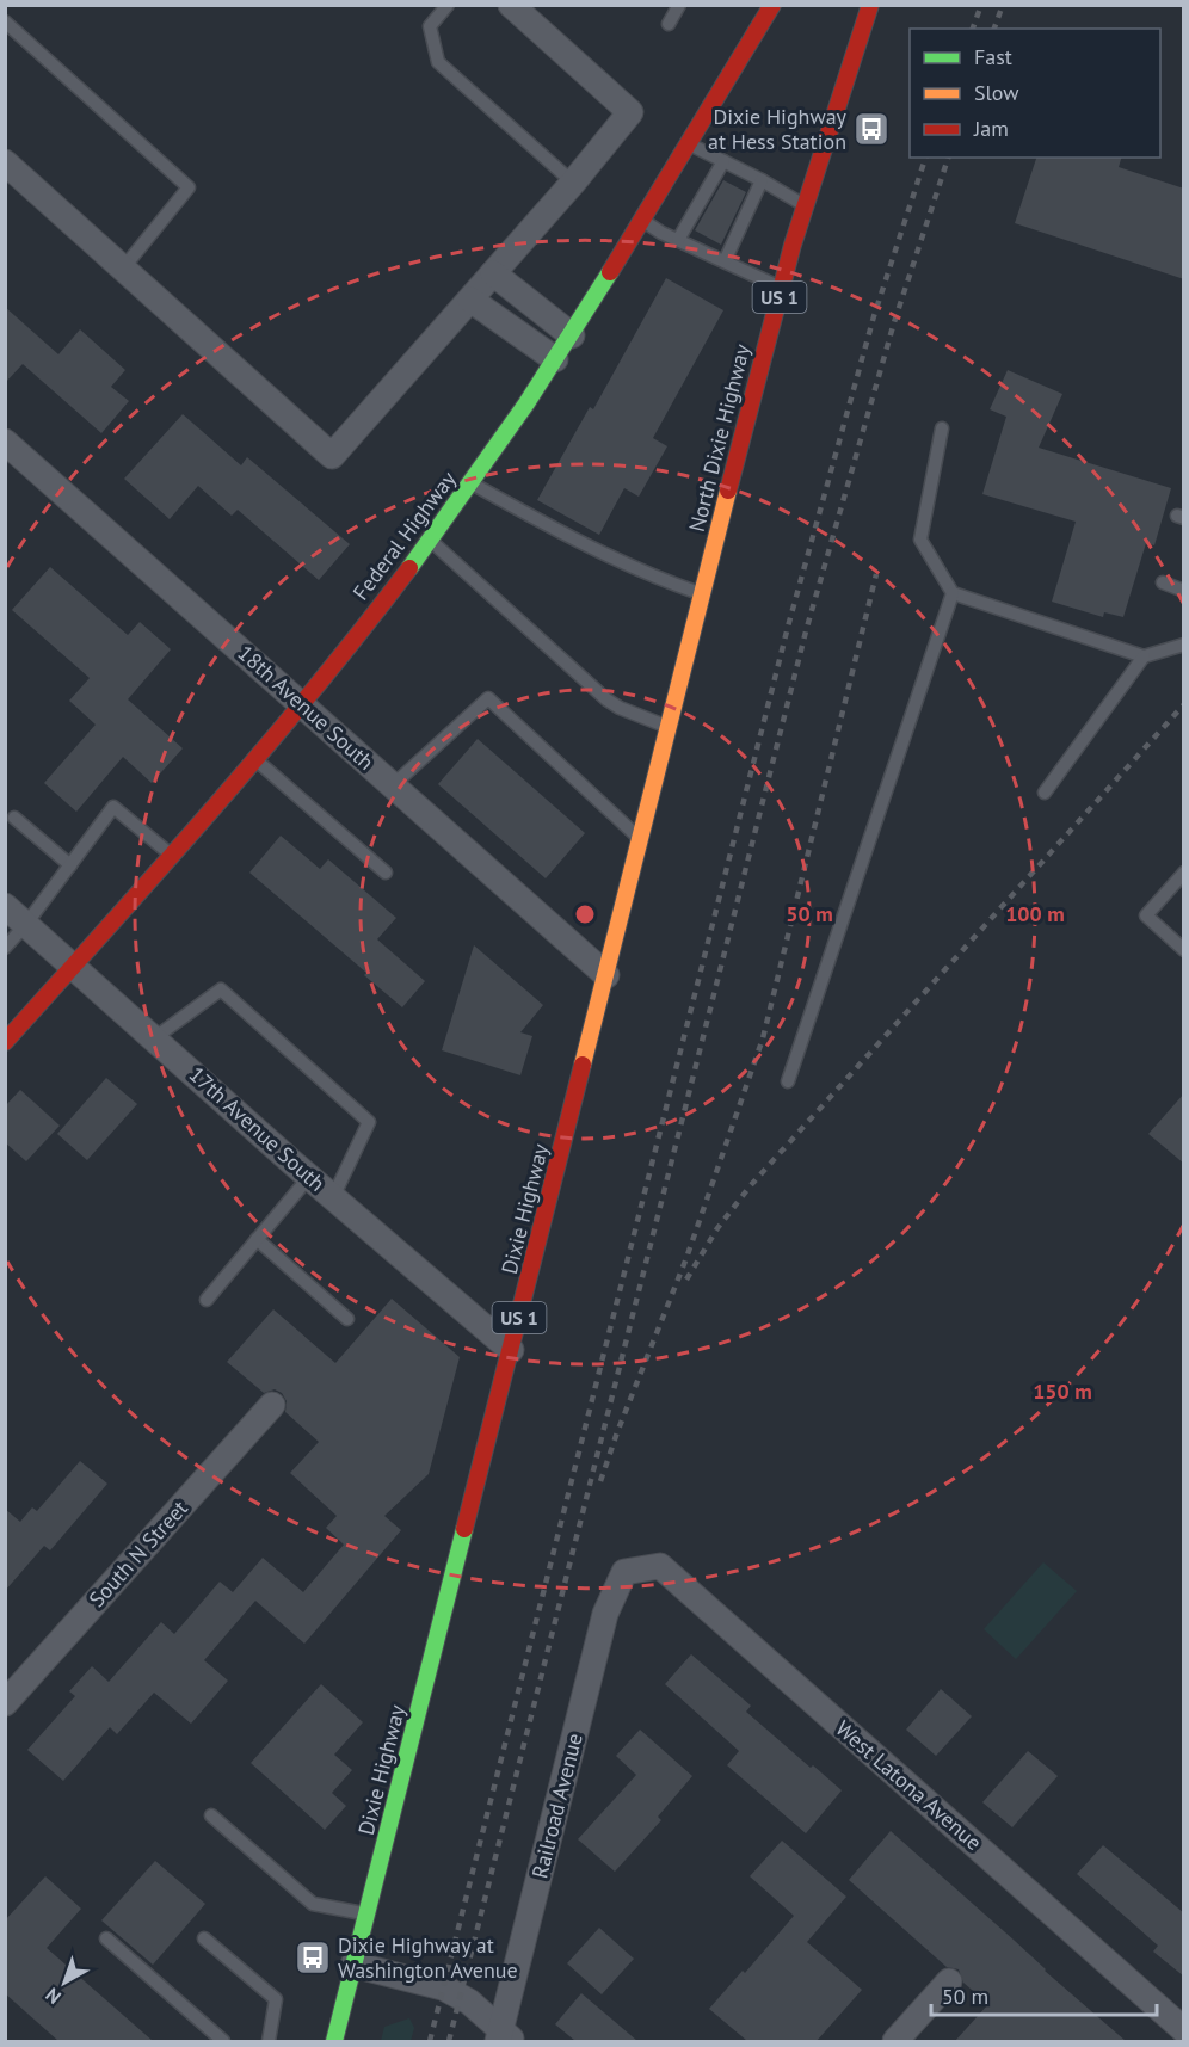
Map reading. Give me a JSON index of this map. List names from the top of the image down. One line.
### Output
{"streets":{"main road":["US 1","North Dixie Highway","Federal Highway","Dixie Highway"],"street":["18th Avenue South","17th Avenue South","South N Street","West Latona Avenue","Railroad Avenue"]},"crossings":[["North Dixie Highway","Dixie Highway"],["Federal Highway","18th Avenue South"],["Federal Highway","17th Avenue South"],["18th Avenue South","Dixie Highway"],["17th Avenue South","Dixie Highway"],["West Latona Avenue","Railroad Avenue"]],"places":{"bus stop":["Dixie Highway at Hess Station","Dixie Highway at Washington Avenue"]},"legend":["Fast","Slow","Jam"],"scale_bar":"50 m","north":"bottom left","rings":["50 m","100 m","150 m"]}
